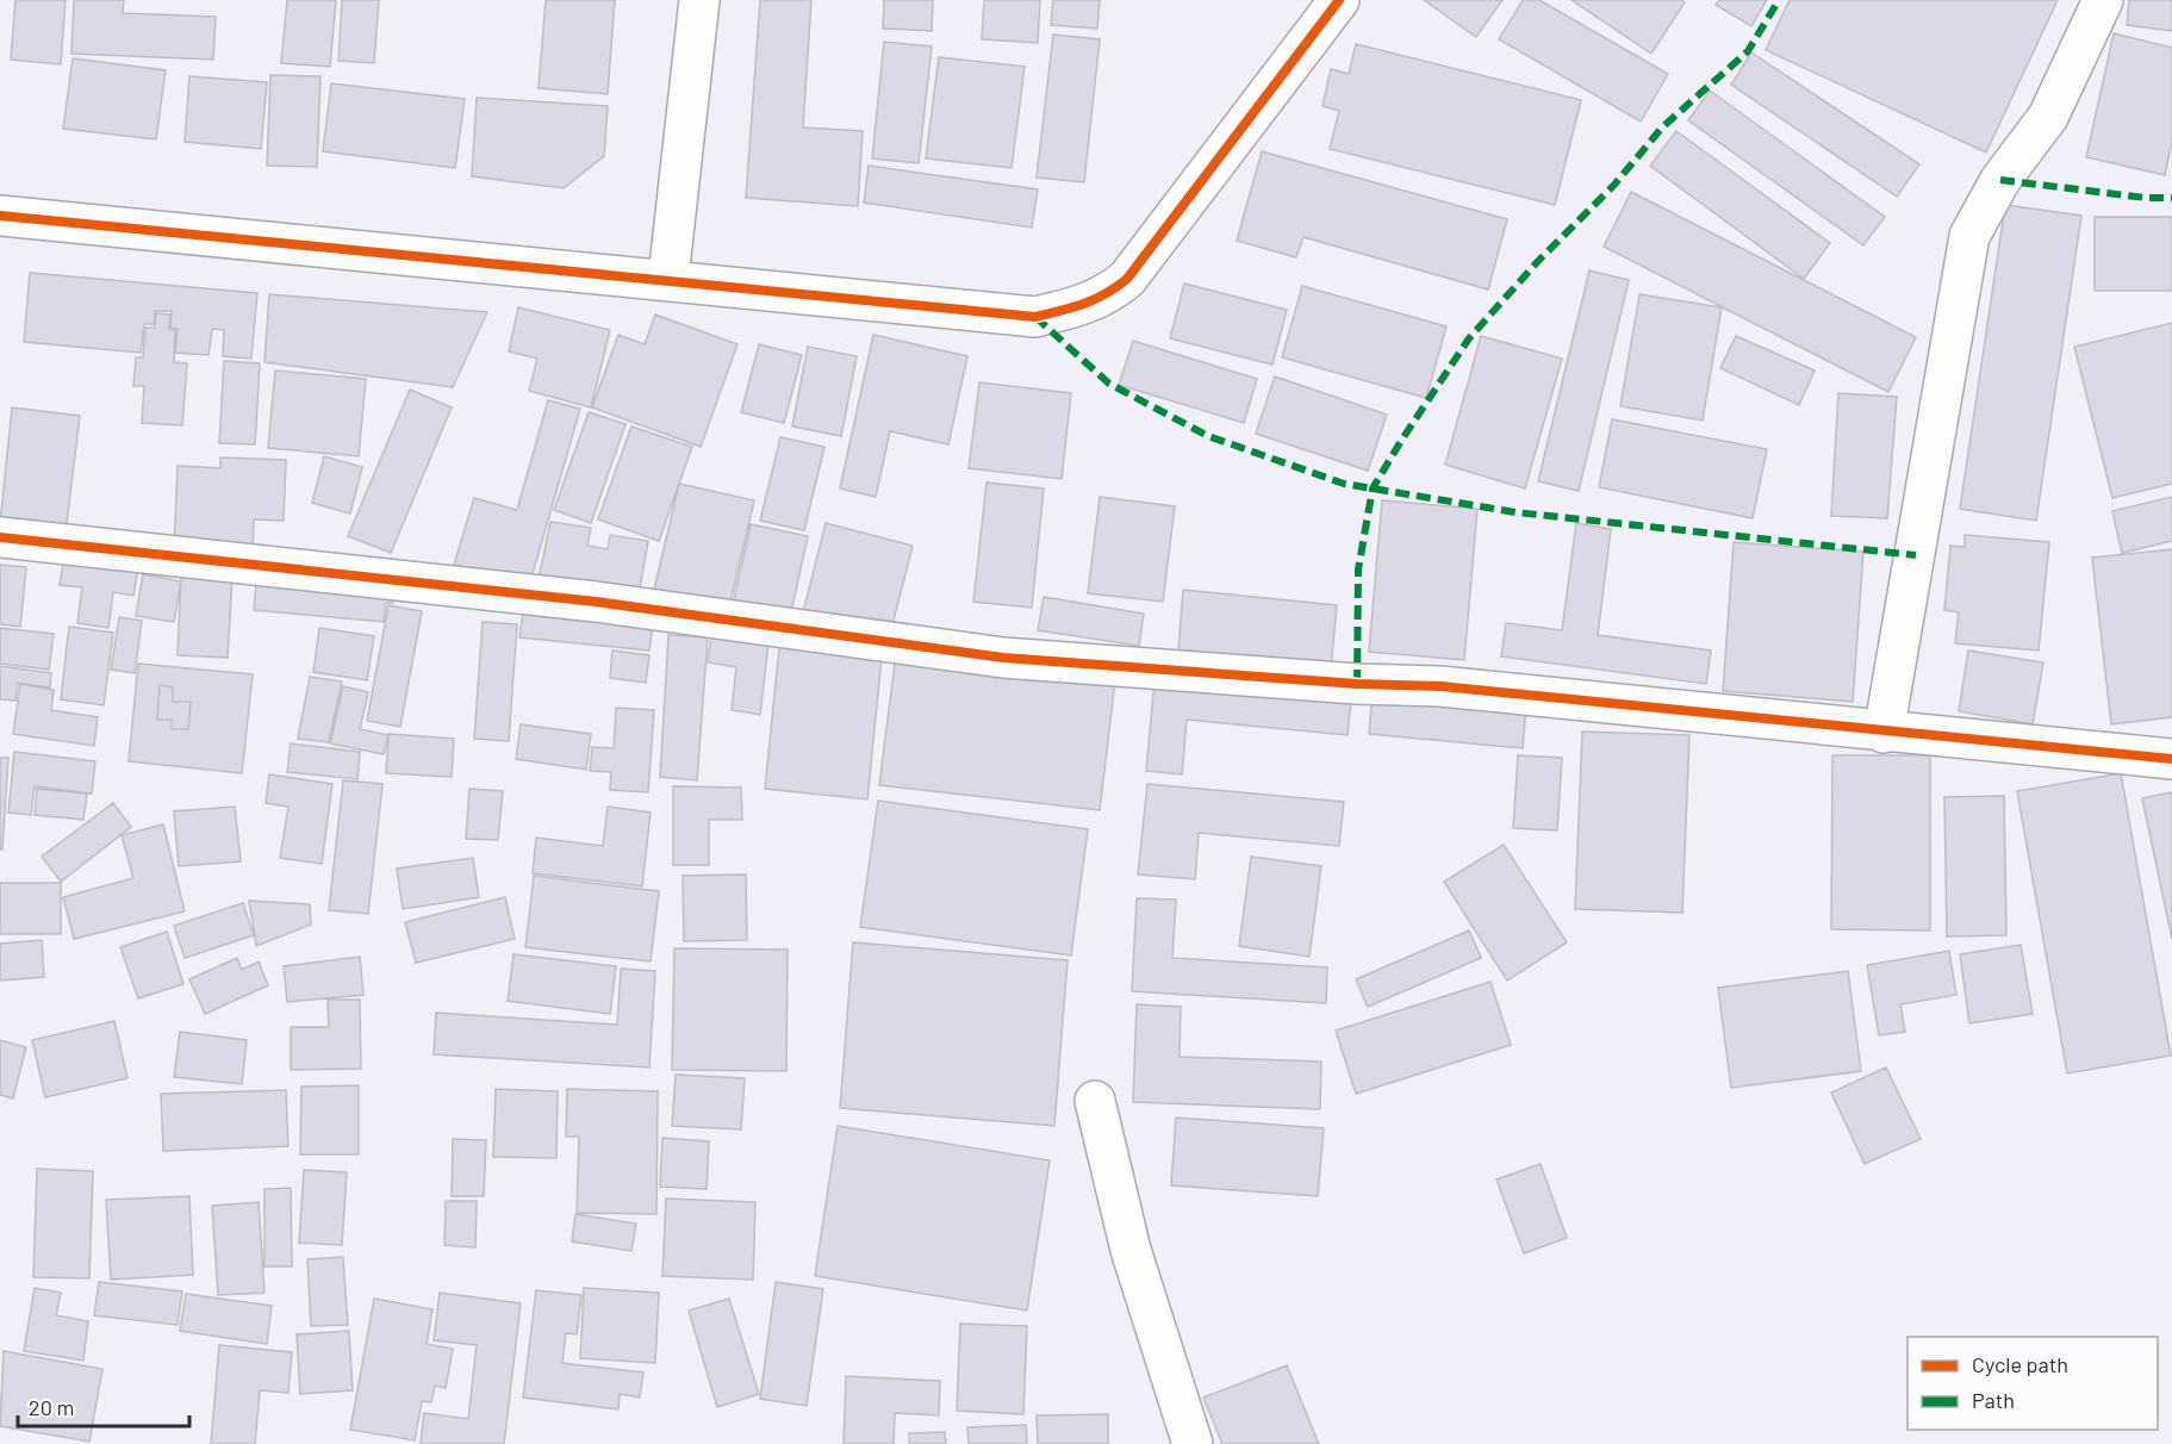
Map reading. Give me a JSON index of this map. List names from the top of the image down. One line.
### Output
{"legend":["Cycle path","Path"],"scale_bar":"20 m"}
